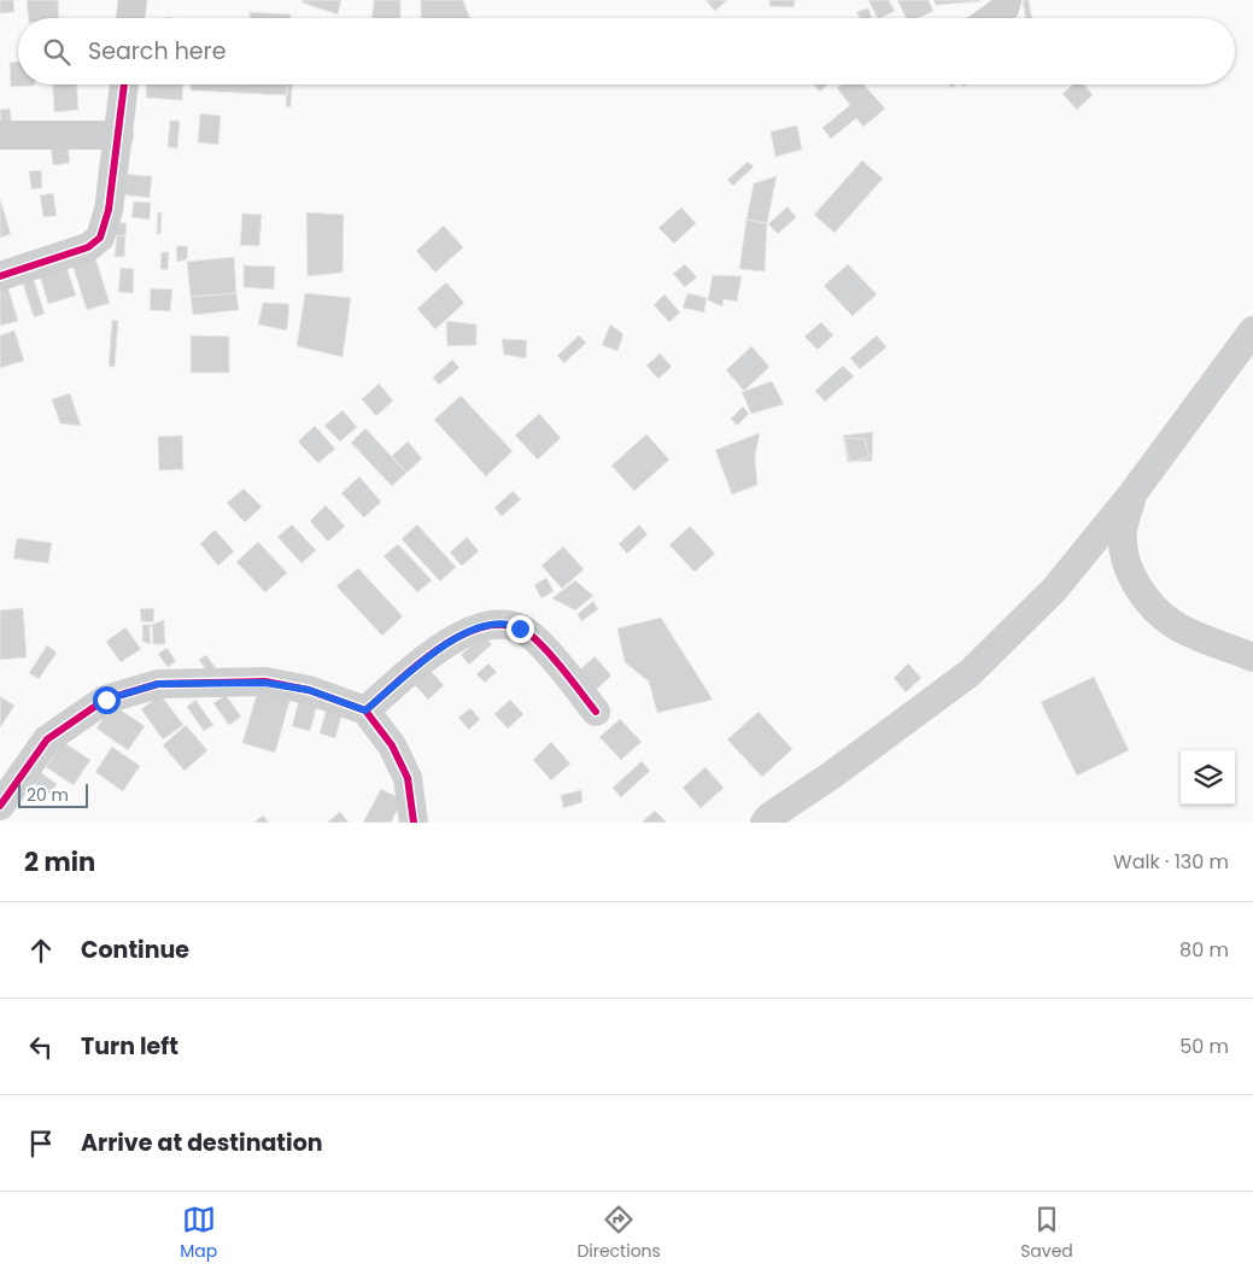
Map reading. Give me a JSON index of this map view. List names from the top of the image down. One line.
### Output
{"scale_bar":"20 m","page":{"search":"Search here","scale":"20 m","heading":["2 min","Walk · 130 m"],"list":[["Continue","80 m"],["Turn left","50 m"],"Arrive at destination"],"nav":["Map","Directions","Saved"]}}
